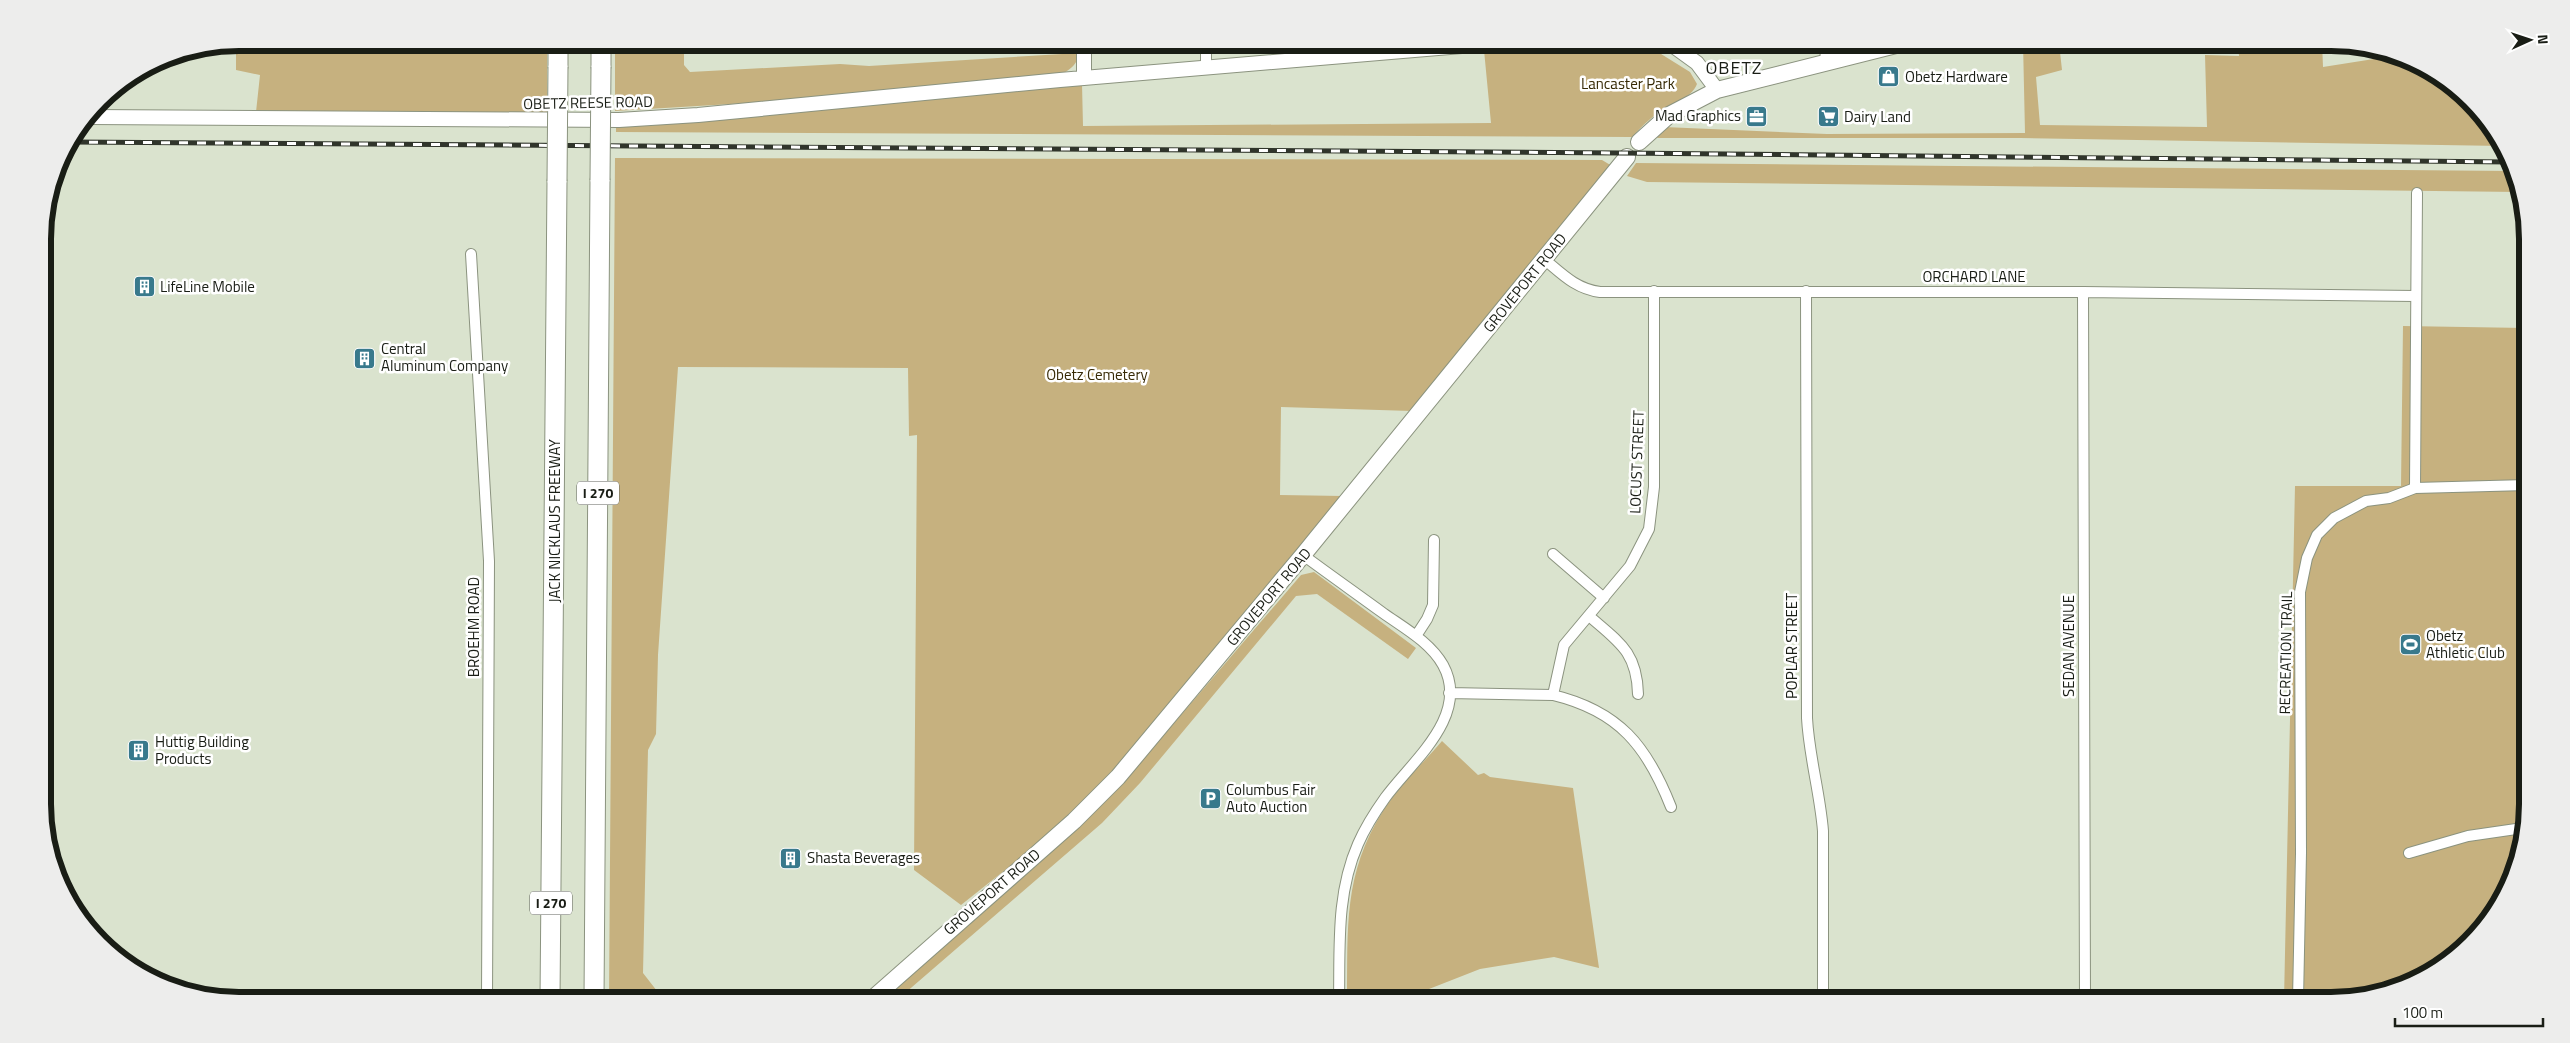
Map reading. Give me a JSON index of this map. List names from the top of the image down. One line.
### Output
{"streets":{"highway":["I 270","JACK NICKLAUS FREEWAY"],"main road":["GROVEPORT ROAD"],"street":["OBETZ REESE ROAD","ORCHARD LANE","LOCUST STREET","BROEHM ROAD","POPLAR STREET","SEDAN AVENUE","RECREATION TRAIL"]},"crossings":[["ORCHARD LANE","GROVEPORT ROAD"],["ORCHARD LANE","LOCUST STREET"],["ORCHARD LANE","POPLAR STREET"],["ORCHARD LANE","SEDAN AVENUE"]],"districts":["OBETZ"],"parks":["Lancaster Park","Obetz Cemetery"],"places":{"shop":["Obetz Hardware"],"office":["Mad Graphics"],"supermarket":["Dairy Land"],"building":["LifeLine Mobile","Central Aluminum Company","Huttig Building Products","Shasta Beverages"],"sports":["Obetz Athletic Club"],"parking":["Columbus Fair Auto Auction"]},"scale_bar":"100 m","north":"right"}
